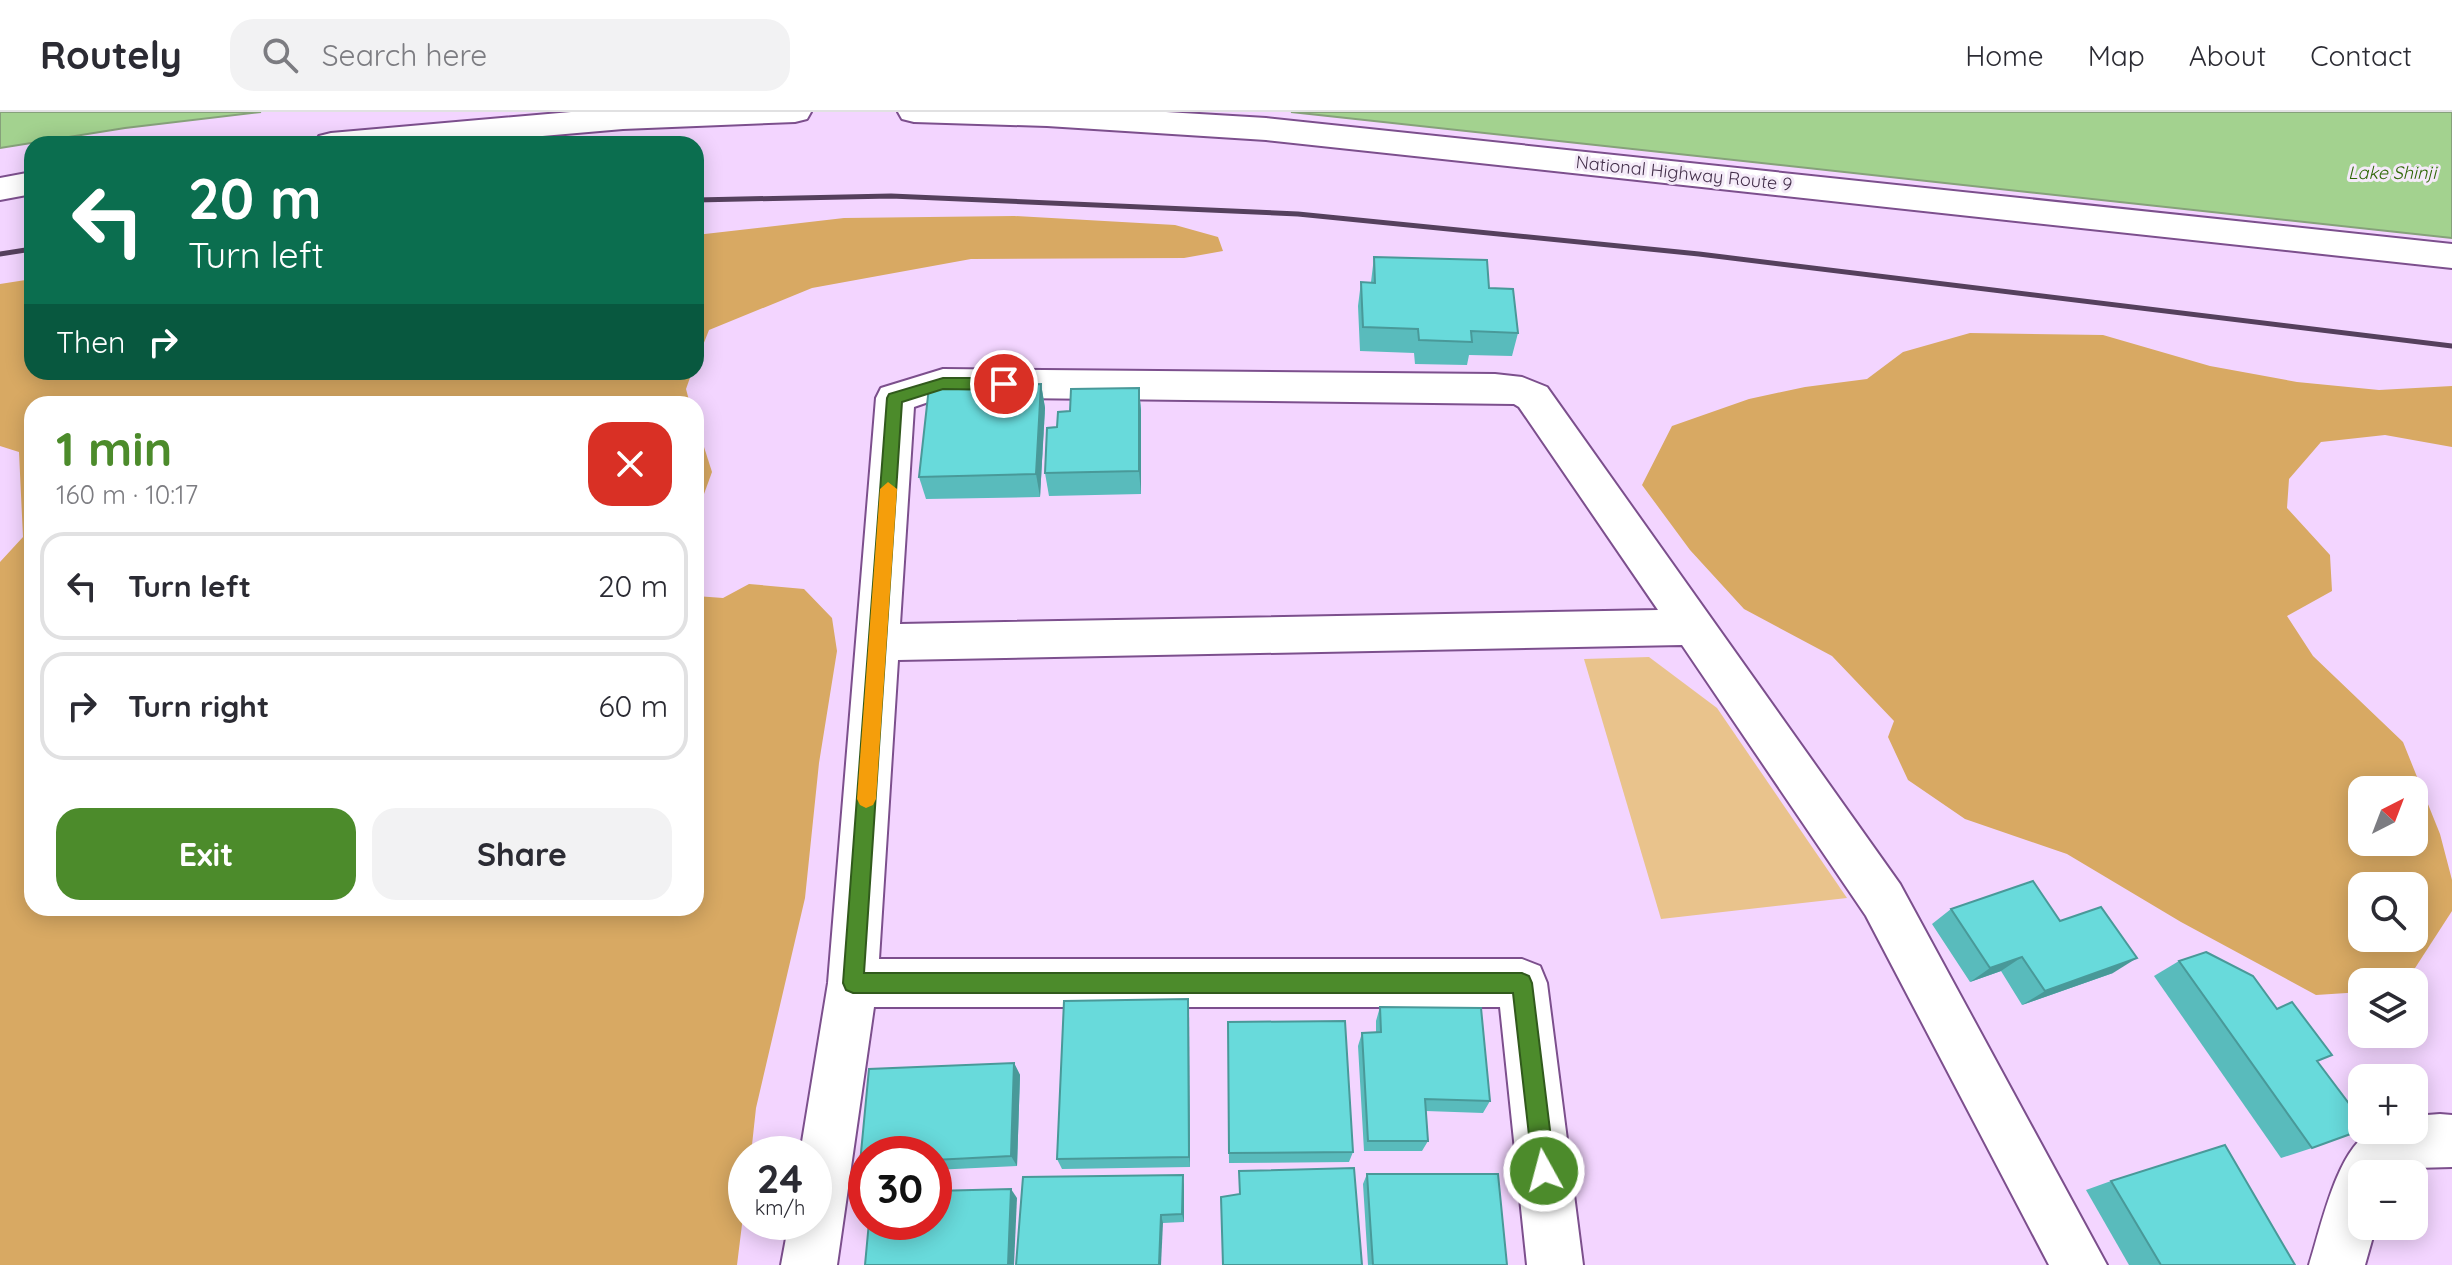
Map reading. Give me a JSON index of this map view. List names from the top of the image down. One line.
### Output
{"streets":{"main road":["National Highway Route 9"]},"water":["Lake Shinji"],"north":"top right","page":{"header":"Routely","search":"Search here","nav":["Home","Map","About","Contact"],"turn":["20 m","Turn left"],"then":"Then","heading":["1 min","160 m · 10:17"],"list":[{"name":"Turn left","value":"20 m"},{"name":"Turn right","value":"60 m"}],"map_buttons":["+","−"],"buttons":["Exit","Share"],"speed":"24 km/h","limit":"30"}}
